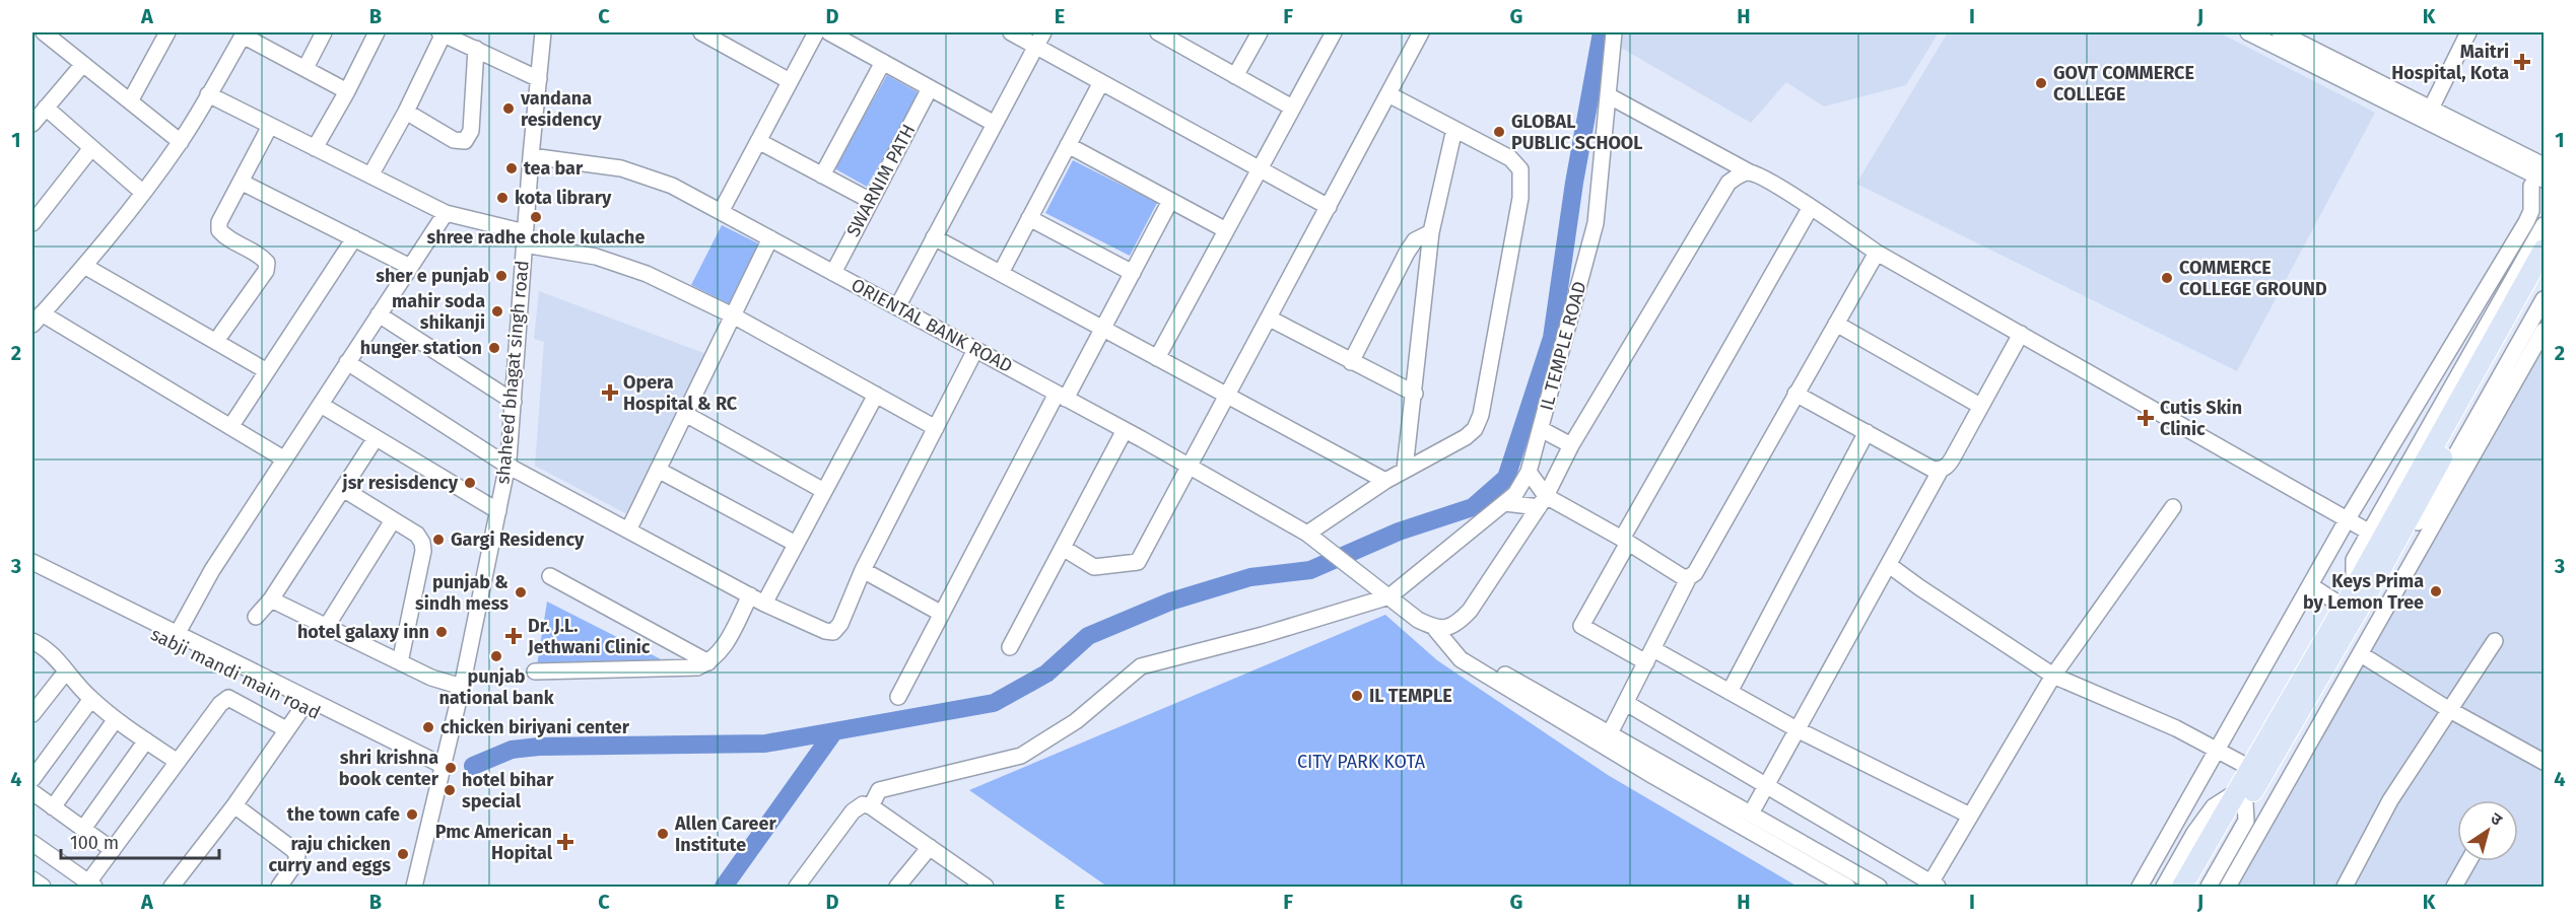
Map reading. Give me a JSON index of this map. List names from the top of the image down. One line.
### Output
{"streets":{"street":["SWARNIM PATH","ORIENTAL BANK ROAD","IL TEMPLE ROAD","shaheed bhagat singh road","sabji mandi main road"]},"crossings":[["SWARNIM PATH","ORIENTAL BANK ROAD"],["ORIENTAL BANK ROAD","IL TEMPLE ROAD"],["ORIENTAL BANK ROAD","shaheed bhagat singh road"],["shaheed bhagat singh road","sabji mandi main road"]],"parks":["CITY PARK KOTA"],"places":{"health":["Maitri Hospital, Kota","Opera Hospital & RC","Cutis Skin Clinic","Dr. J.L. Jethwani Clinic","Pmc American Hopital"],"other":["GOVT COMMERCE COLLEGE","vandana residency","GLOBAL PUBLIC SCHOOL","tea bar","kota library","shree radhe chole kulache","sher e punjab","COMMERCE COLLEGE GROUND","mahir soda shikanji","hunger station","jsr resisdency","Gargi Residency","Keys Prima by Lemon Tree","punjab & sindh mess","hotel galaxy inn","punjab national bank","IL TEMPLE","chicken biriyani center","shri krishna book center","hotel bihar special","the town cafe","Allen Career Institute","raju chicken curry and eggs"]},"scale_bar":"100 m","north":"top right","grid":{"columns":["A","B","C","D","E","F","G","H","I","J","K"],"rows":["1","2","3","4"]}}
